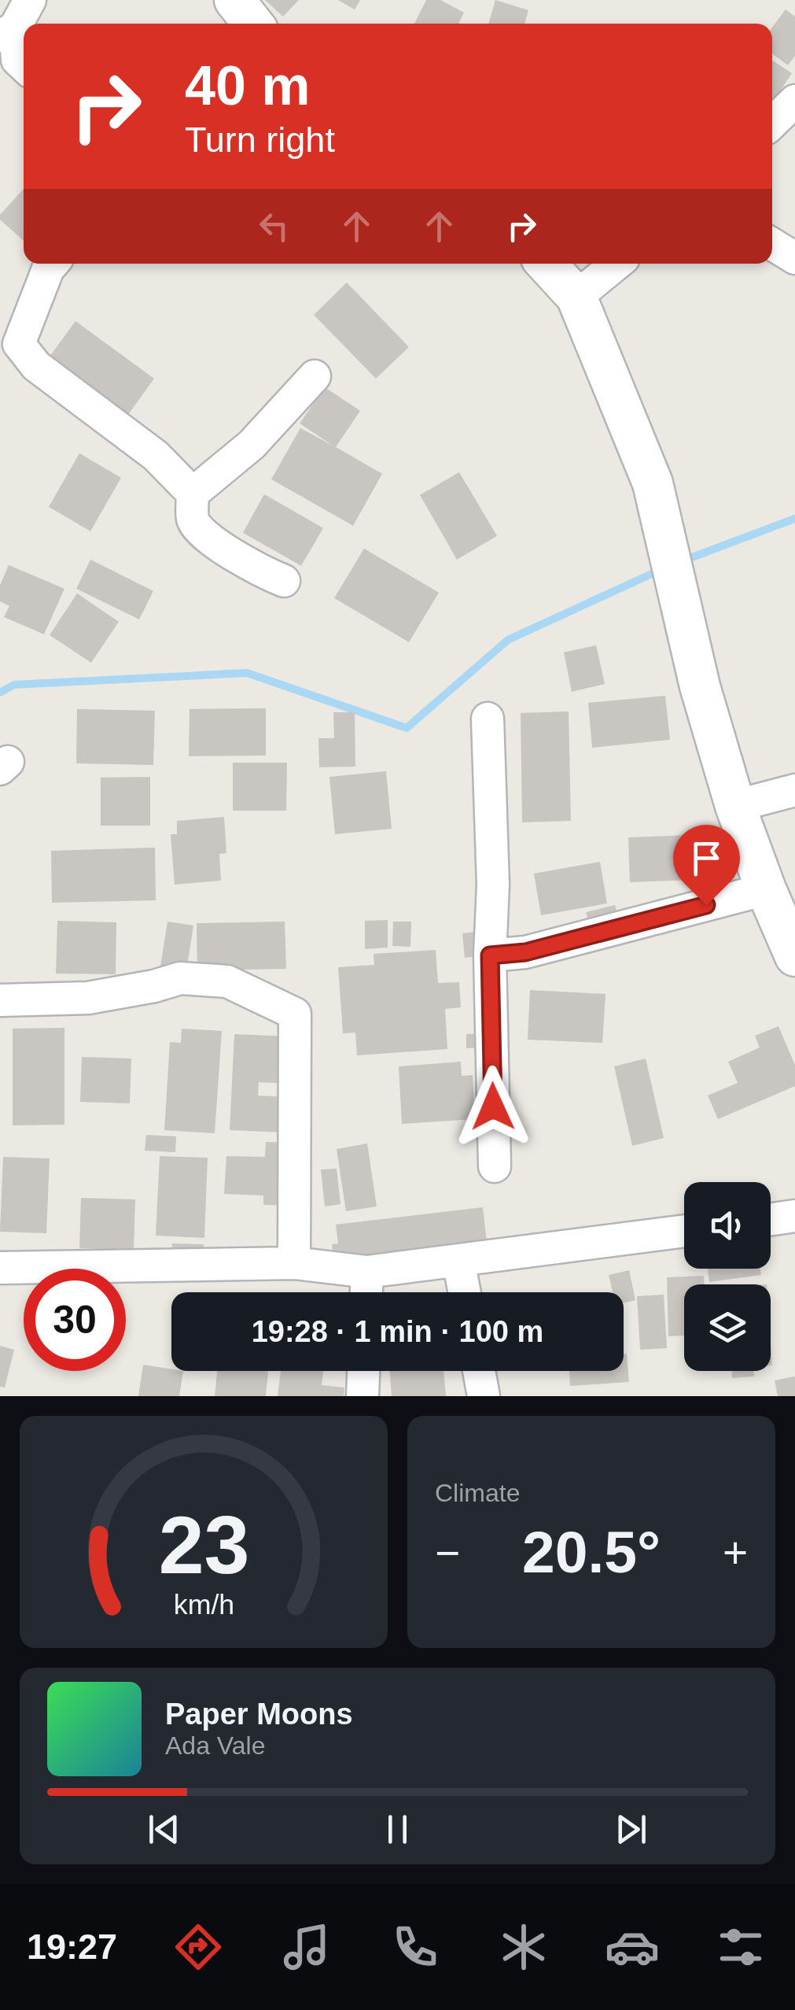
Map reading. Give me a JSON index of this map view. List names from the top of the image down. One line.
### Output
{"page":{"turn":["40 m","Turn right"],"limit":"30","trip":"19:28 · 1 min · 100 m","tile":"Climate","heat":["−","20.5°","+"],"song":["Paper Moons","Ada Vale"],"tabs":"19:27","gauge":["23","km/h"]}}
